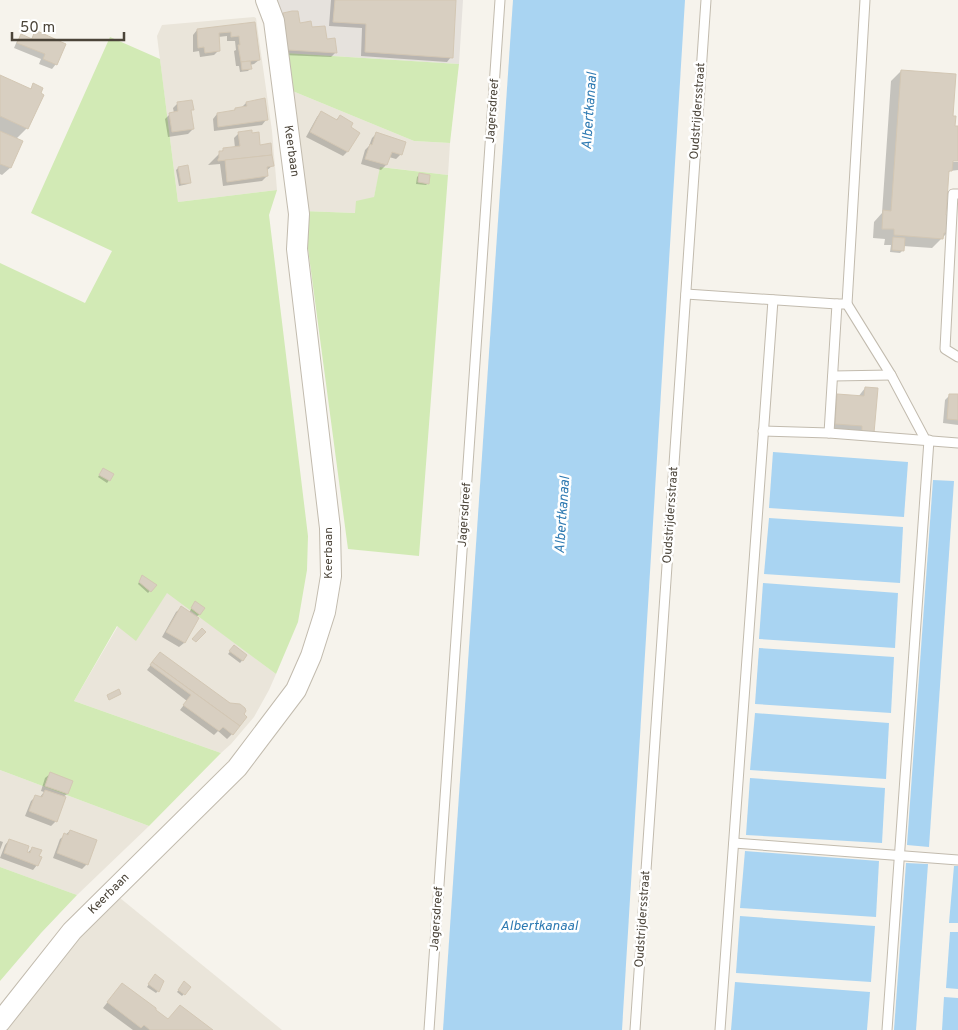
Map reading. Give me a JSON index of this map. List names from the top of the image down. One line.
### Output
{"streets":{"street":["Keerbaan"],"lane":["Jagersdreef","Oudstrijdersstraat"]},"water":["Albertkanaal"],"scale_bar":"50 m"}
